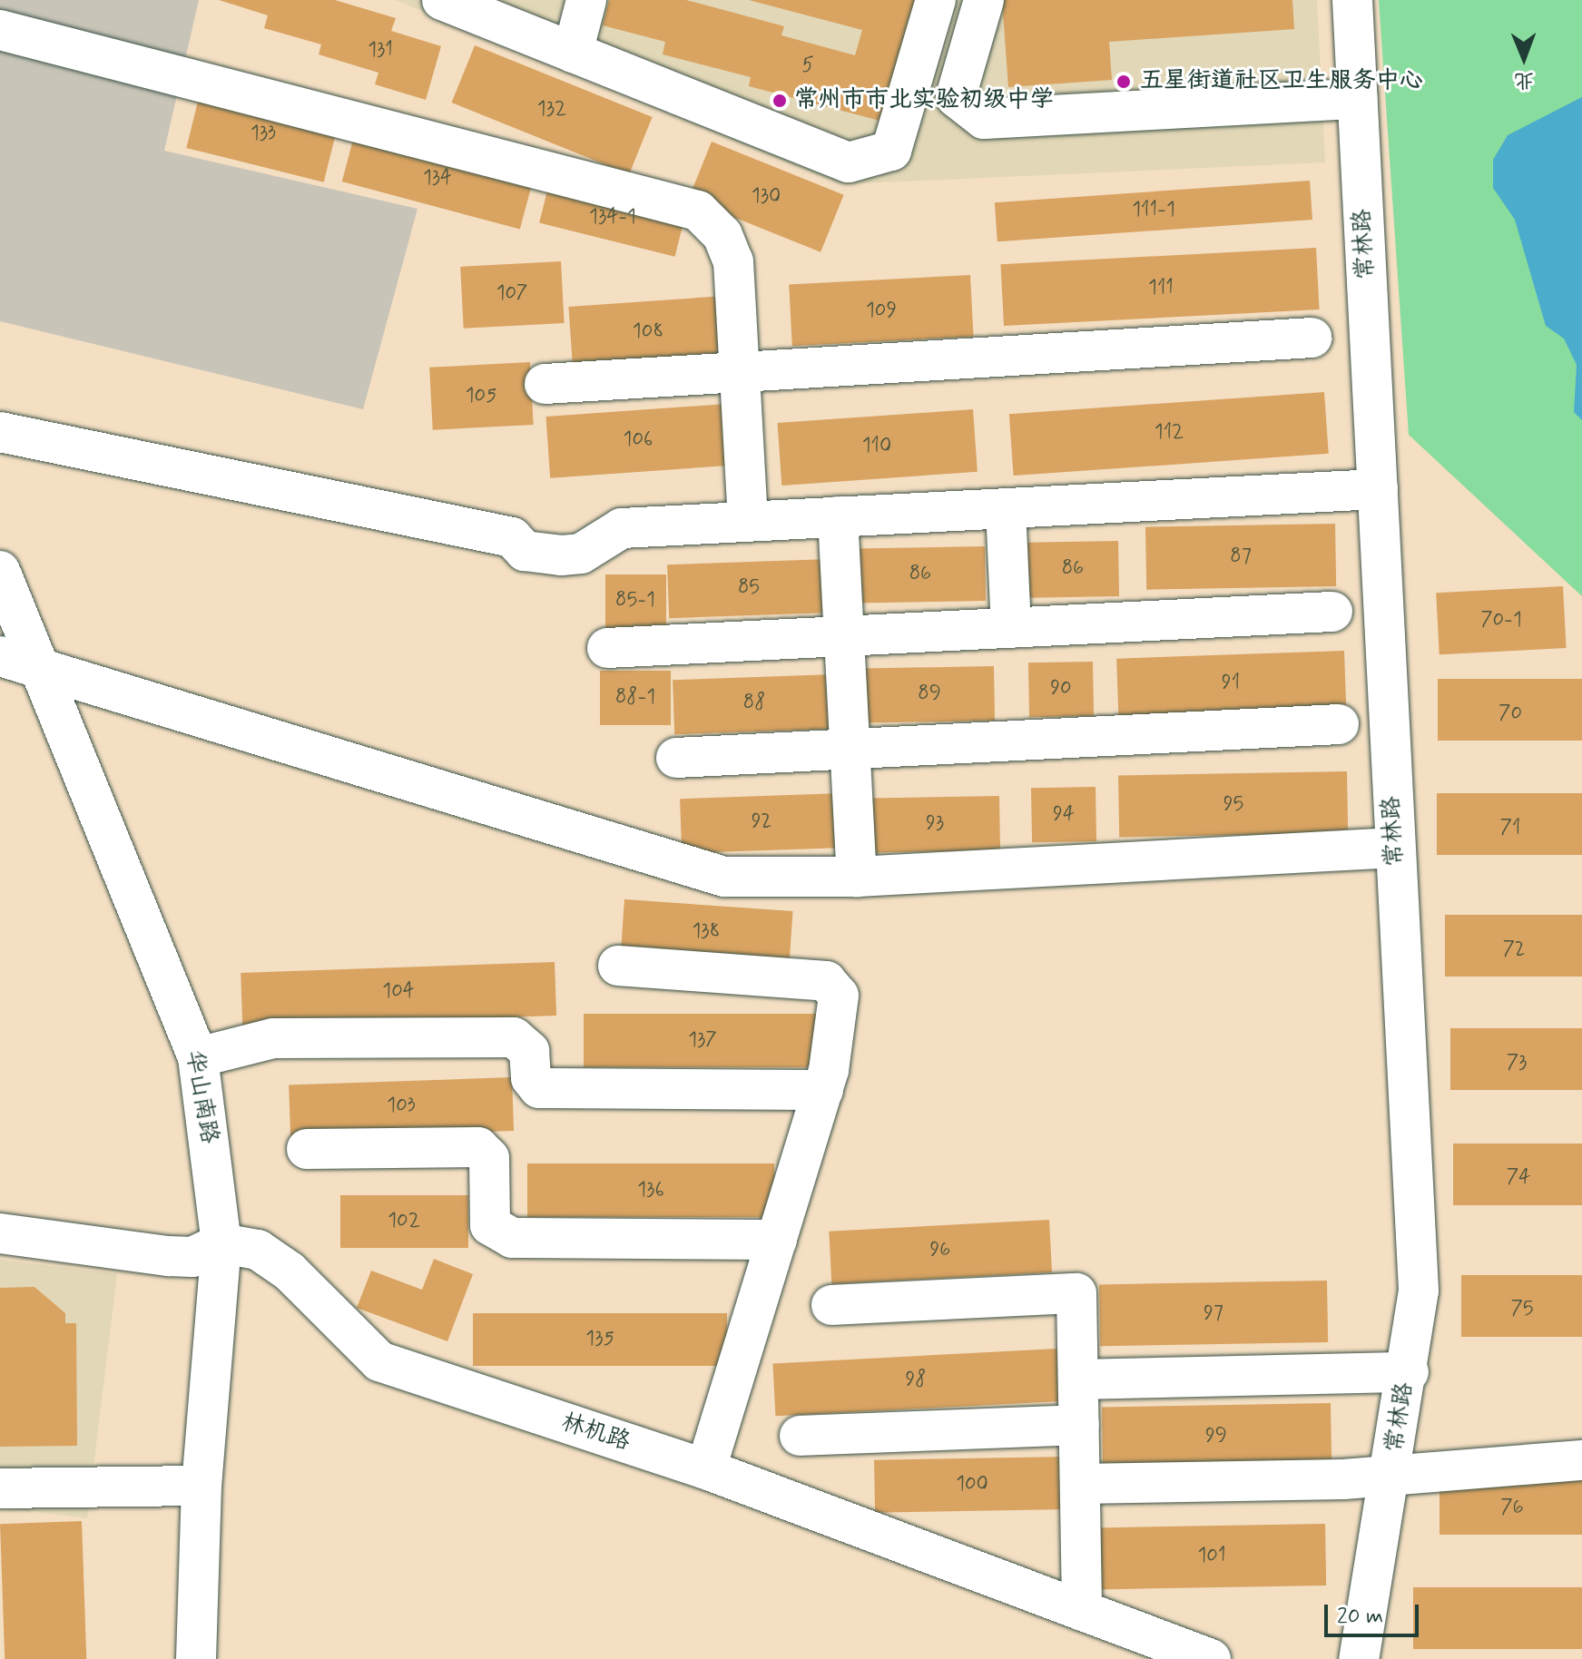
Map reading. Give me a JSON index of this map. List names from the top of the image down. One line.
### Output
{"streets":{"street":["常林路","华山南路","林机路"]},"crossings":[["华山南路","林机路"]],"places":["五星街道社区卫生服务中心","常州市市北实验初级中学"],"house_numbers":["131","5","132","133","134","130","111-1","134-1","111","107","109","108","105","112","106","110","87","86","86","85","85-1","70-1","91","90","89","88-1","88","70","95","94","92","93","71","138","72","104","137","73","103","74","136","102","96","75","97","135","98","99","100","76","101"],"scale_bar":"20 m","north":"bottom"}
